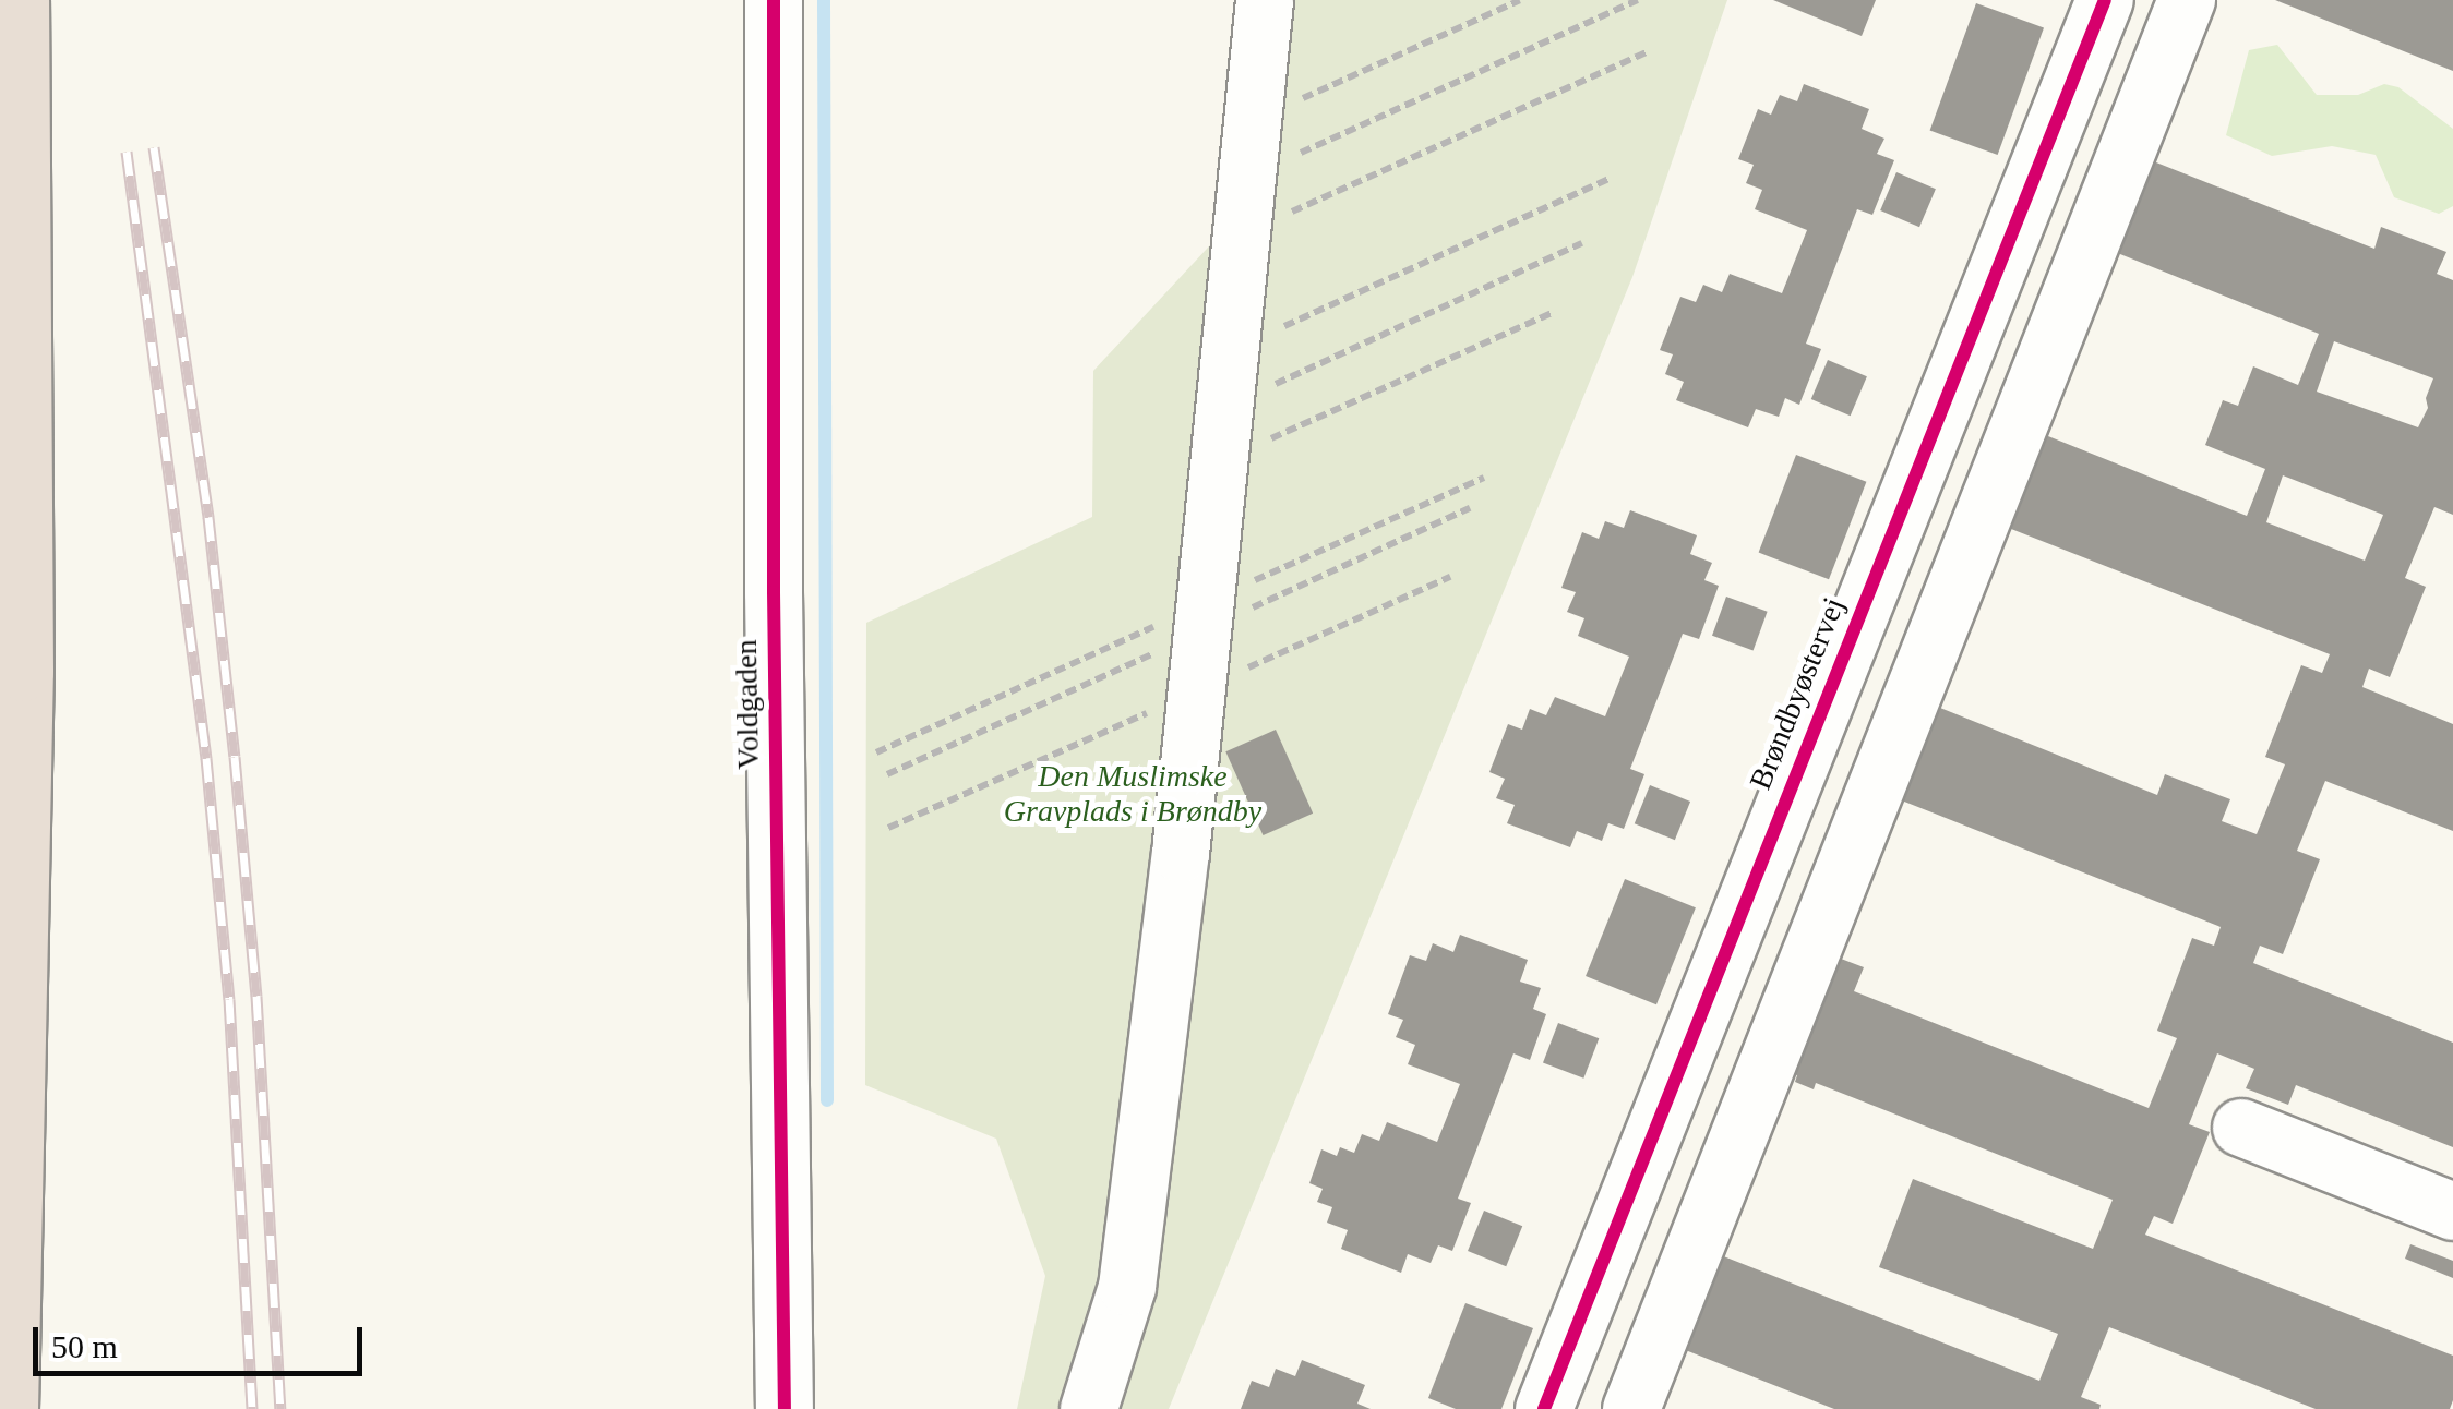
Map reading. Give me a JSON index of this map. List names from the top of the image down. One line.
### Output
{"streets":{"street":["Brøndbyøstervej","Voldgaden"]},"parks":["Den Muslimske Gravplads i Brøndby"],"scale_bar":"50 m"}
